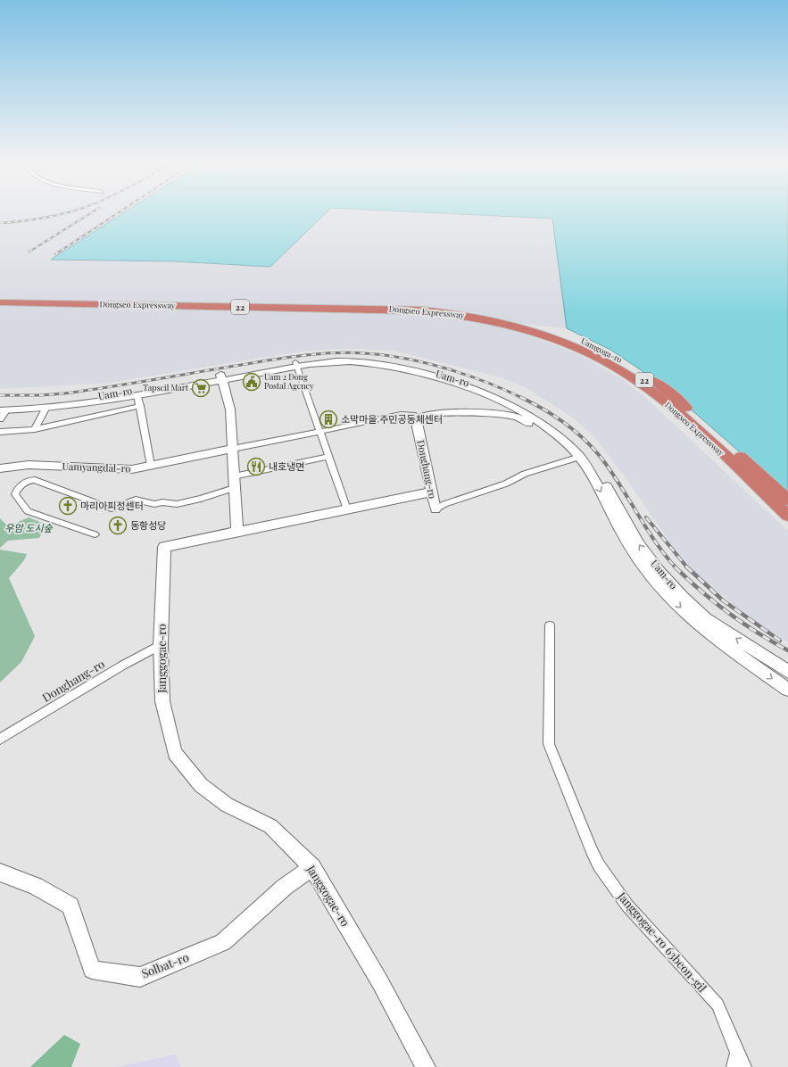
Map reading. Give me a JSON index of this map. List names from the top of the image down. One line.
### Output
{"streets":{"highway":["Dongseo Expressway","22","Uamgoga-ro"],"main road":["Uam-ro","Uamyangdal-ro","Donghang-ro","Janggogae-ro","Solbat-ro"],"street":["Janggogae-ro 63beon-gil"]},"crossings":[["Dongseo Expressway","Uamgoga-ro"],["Uam-ro","Donghang-ro"],["Donghang-ro","Janggogae-ro"],["Janggogae-ro","Solbat-ro"]],"parks":["우암 도시숲"],"places":{"public building":["Uam 2 Dong Postal Agency"],"supermarket":["Tapseil Mart"],"building":["소막마을 주민공동체센터"],"restaurant":["내호냉면"],"church":["마리아피정센터","동항성당"]}}
